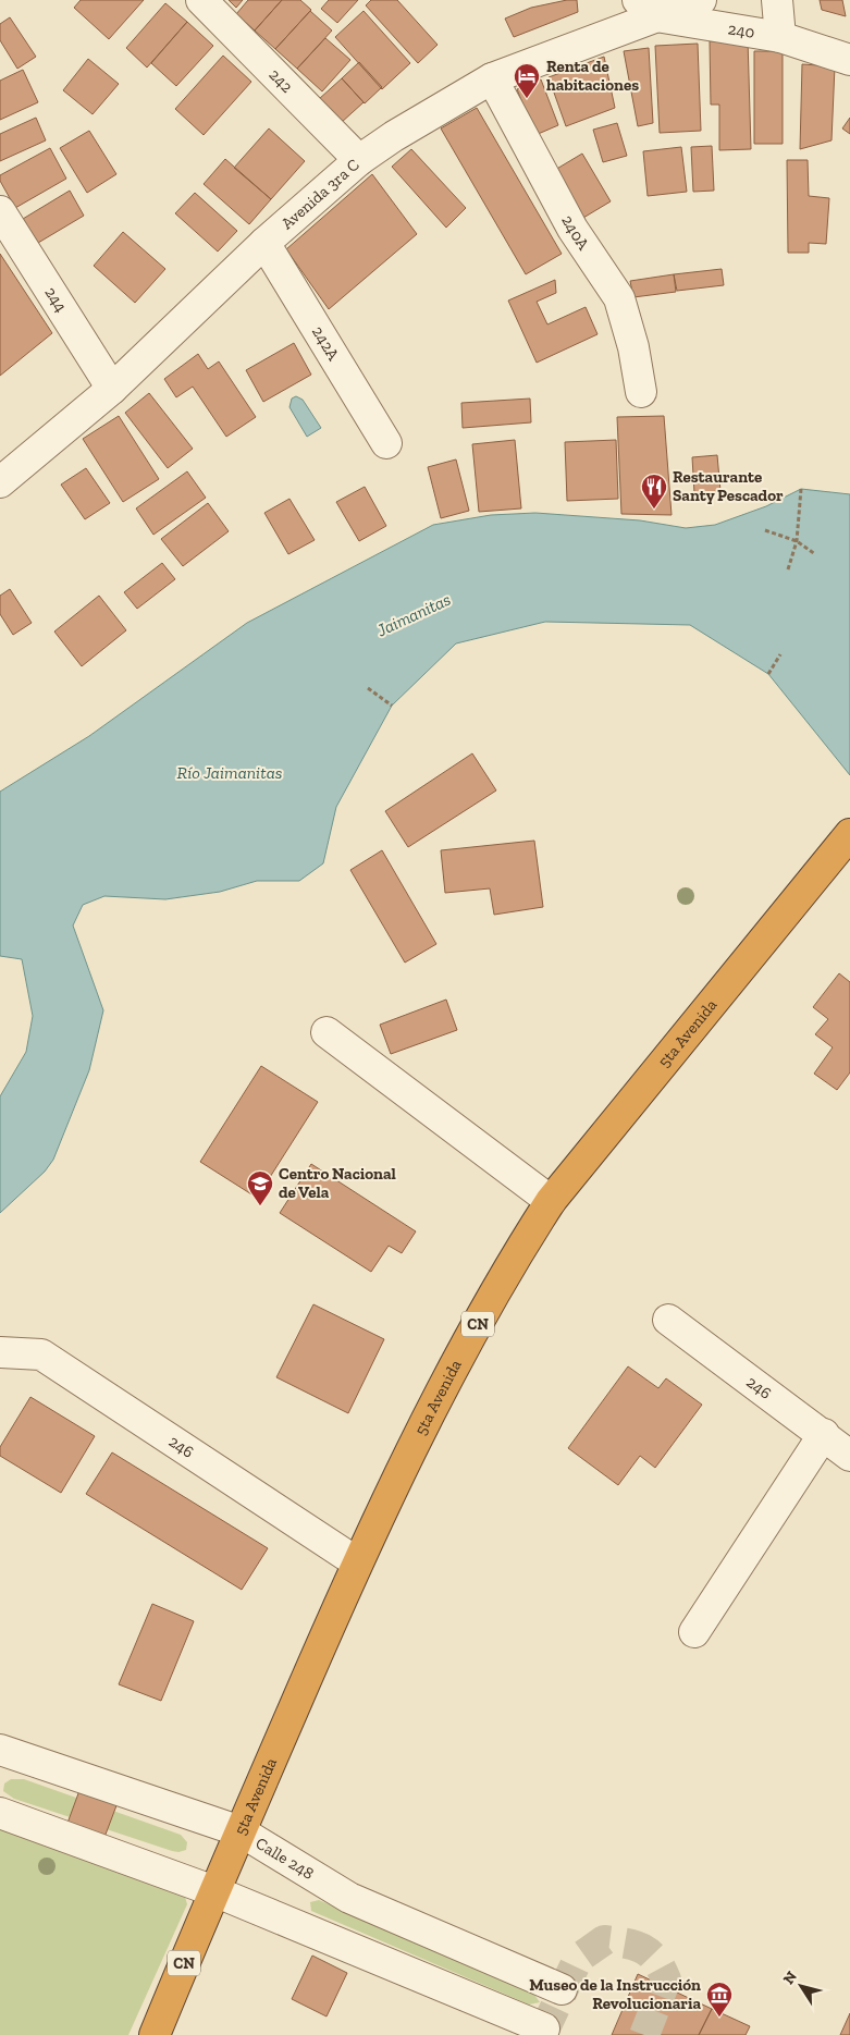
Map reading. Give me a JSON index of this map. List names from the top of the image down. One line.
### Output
{"streets":{"highway":["5ta Avenida","CN"],"street":["240","242","Avenida 3ra C","240A","244","242A","246","Calle 248"]},"crossings":[["240","Avenida 3ra C"],["242","Avenida 3ra C"],["Avenida 3ra C","240A"],["Avenida 3ra C","244"],["Avenida 3ra C","242A"],["5ta Avenida","246"],["5ta Avenida","Calle 248"]],"water":["Jaimanitas","Río Jaimanitas"],"places":{"hotel":["Renta de habitaciones"],"restaurant":["Restaurante Santy Pescador"],"school or university":["Centro Nacional de Vela"],"museum":["Museo de la Instrucción Revolucionaria"]},"north":"top left"}
